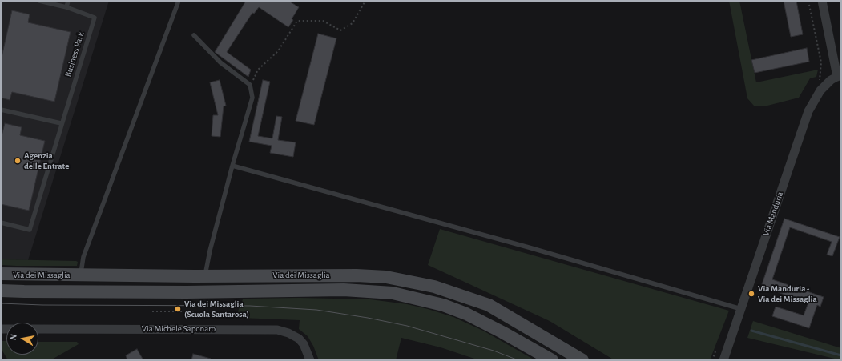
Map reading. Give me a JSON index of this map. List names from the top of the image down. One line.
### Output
{"streets":{"main road":["Via dei Missaglia"],"street":["Via Manduria","Via Michele Saponaro"],"lane":["Business Park"]},"places":["Agenzia delle Entrate","Via Manduria - Via dei Missaglia","Via dei Missaglia (Scuola Santarosa)"],"north":"left"}
